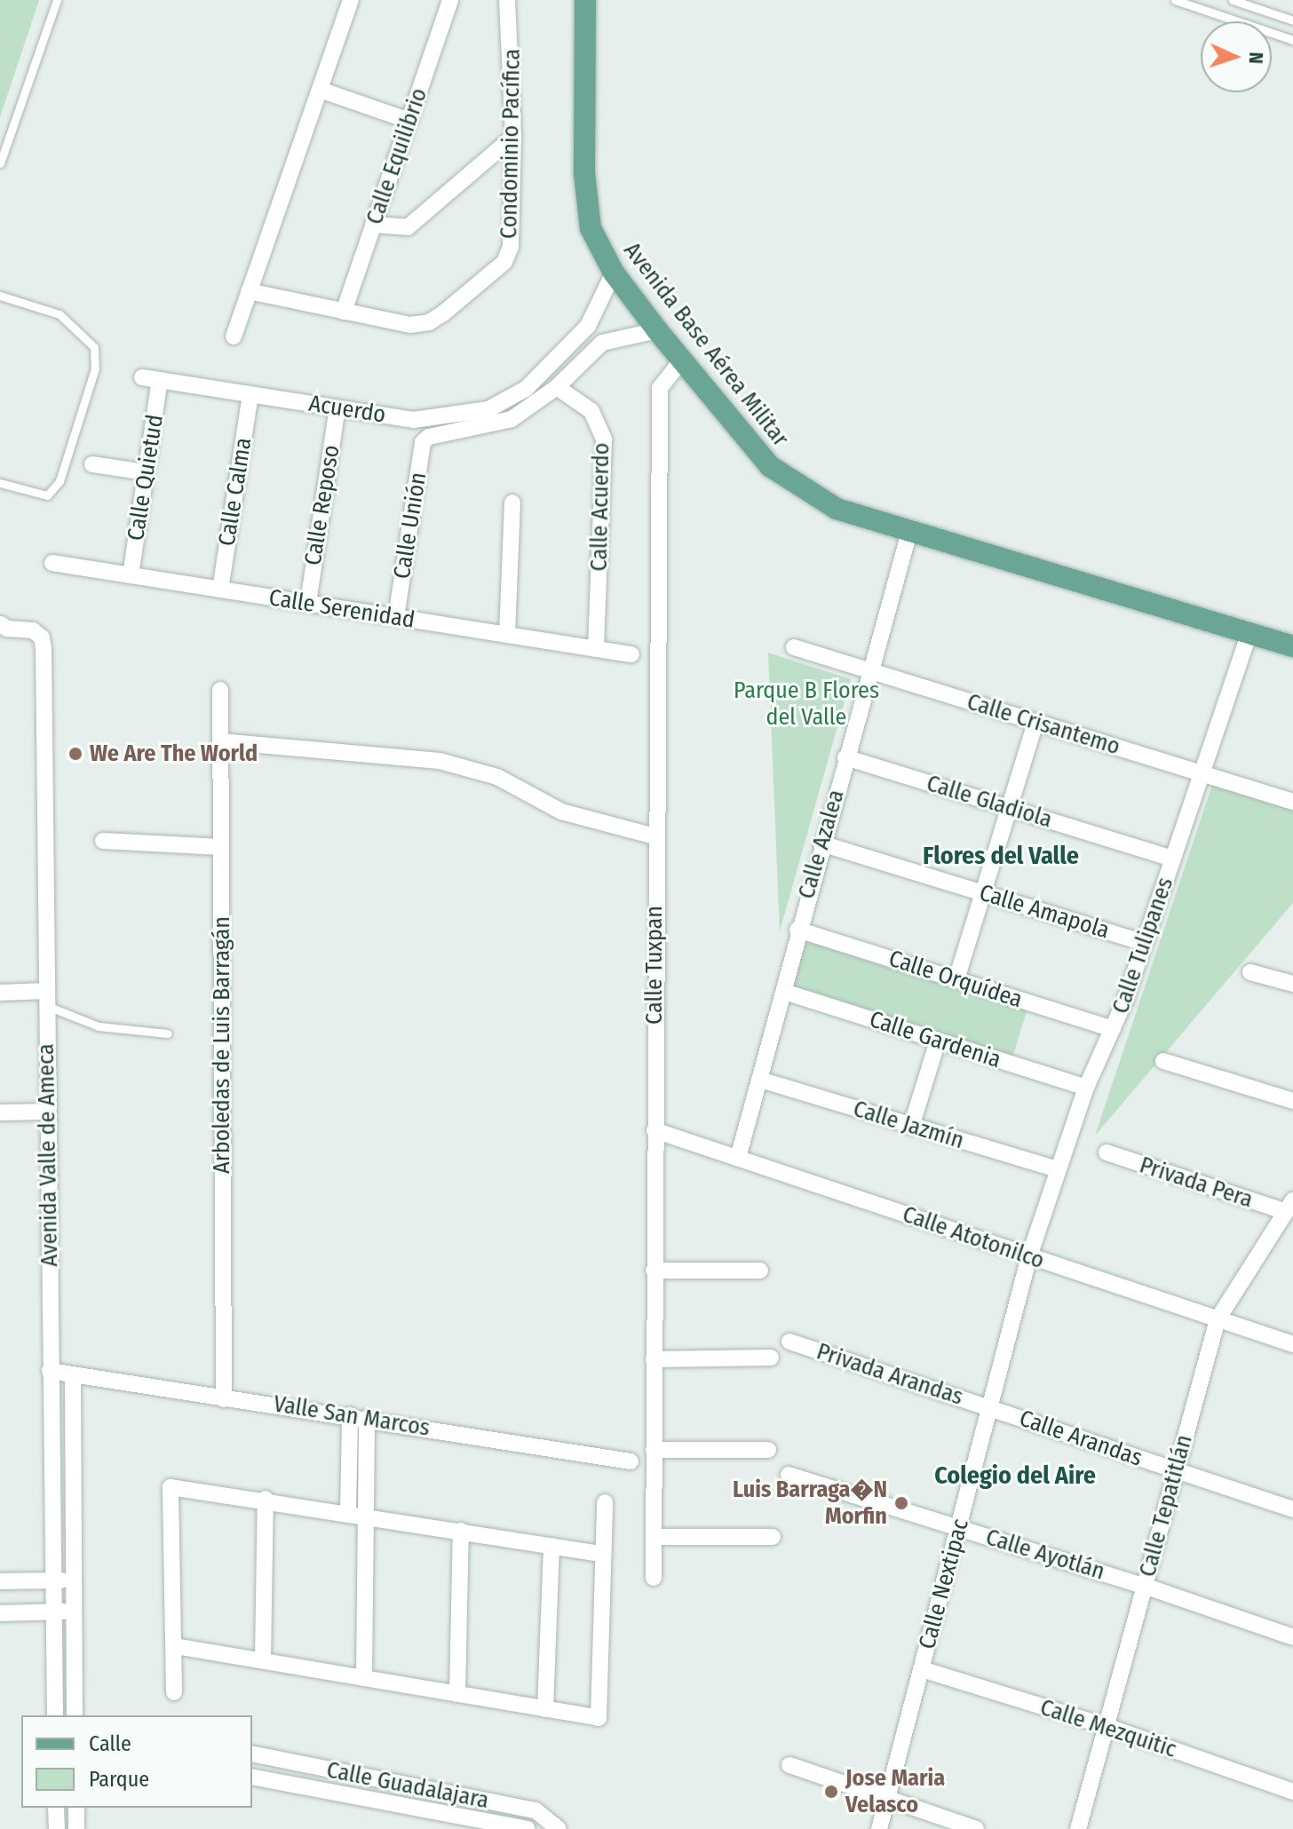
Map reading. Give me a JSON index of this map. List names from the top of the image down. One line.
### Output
{"streets":{"main road":["Avenida Base Aérea Militar"],"street":["Condominio Pacífica","Calle Equilibrio","Acuerdo","Calle Quietud","Calle Calma","Calle Reposo","Calle Acuerdo","Calle Unión","Calle Serenidad","Calle Crisantemo","Calle Gladiola","Calle Azalea","Calle Amapola","Calle Tulipanes","Calle Tuxpan","Calle Orquídea","Calle Gardenia","Arboledas de Luis Barragán","Calle Jazmín","Avenida Valle de Ameca","Privada Pera","Calle Atotonilco","Privada Arandas","Valle San Marcos","Calle Arandas","Calle Tepatitlán","Calle Ayotlán","Calle Nextipac","Calle Mezquitic","Calle Guadalajara"]},"crossings":[["Condominio Pacífica","Calle Equilibrio"],["Avenida Base Aérea Militar","Acuerdo"],["Avenida Base Aérea Militar","Calle Azalea"],["Avenida Base Aérea Militar","Calle Tulipanes"],["Avenida Base Aérea Militar","Calle Tuxpan"],["Acuerdo","Calle Quietud"],["Acuerdo","Calle Calma"],["Acuerdo","Calle Reposo"],["Calle Quietud","Calle Serenidad"],["Calle Calma","Calle Serenidad"],["Calle Reposo","Calle Serenidad"],["Calle Acuerdo","Calle Serenidad"],["Calle Unión","Calle Serenidad"],["Calle Crisantemo","Calle Azalea"],["Calle Crisantemo","Calle Tulipanes"],["Calle Gladiola","Calle Azalea"],["Calle Gladiola","Calle Tulipanes"],["Calle Azalea","Calle Amapola"],["Calle Azalea","Calle Orquídea"],["Calle Azalea","Calle Gardenia"],["Calle Azalea","Calle Jazmín"],["Calle Azalea","Calle Atotonilco"],["Calle Amapola","Calle Tulipanes"],["Calle Tulipanes","Calle Orquídea"],["Calle Tulipanes","Calle Gardenia"],["Calle Tulipanes","Calle Jazmín"],["Calle Tulipanes","Calle Atotonilco"],["Calle Tulipanes","Calle Nextipac"],["Calle Tuxpan","Calle Atotonilco"],["Arboledas de Luis Barragán","Valle San Marcos"],["Avenida Valle de Ameca","Valle San Marcos"],["Privada Pera","Calle Tepatitlán"],["Calle Atotonilco","Calle Tepatitlán"],["Calle Atotonilco","Calle Nextipac"],["Privada Arandas","Calle Arandas"],["Privada Arandas","Calle Nextipac"],["Calle Arandas","Calle Tepatitlán"],["Calle Arandas","Calle Nextipac"],["Calle Tepatitlán","Calle Ayotlán"],["Calle Tepatitlán","Calle Mezquitic"],["Calle Ayotlán","Calle Nextipac"],["Calle Nextipac","Calle Mezquitic"]],"districts":["Flores del Valle","Colegio del Aire"],"parks":["Parque B Flores del Valle"],"places":["We Are The World","Luis Barraga�N Morfin","Jose Maria Velasco"],"legend":["Calle","Parque"],"north":"right"}
